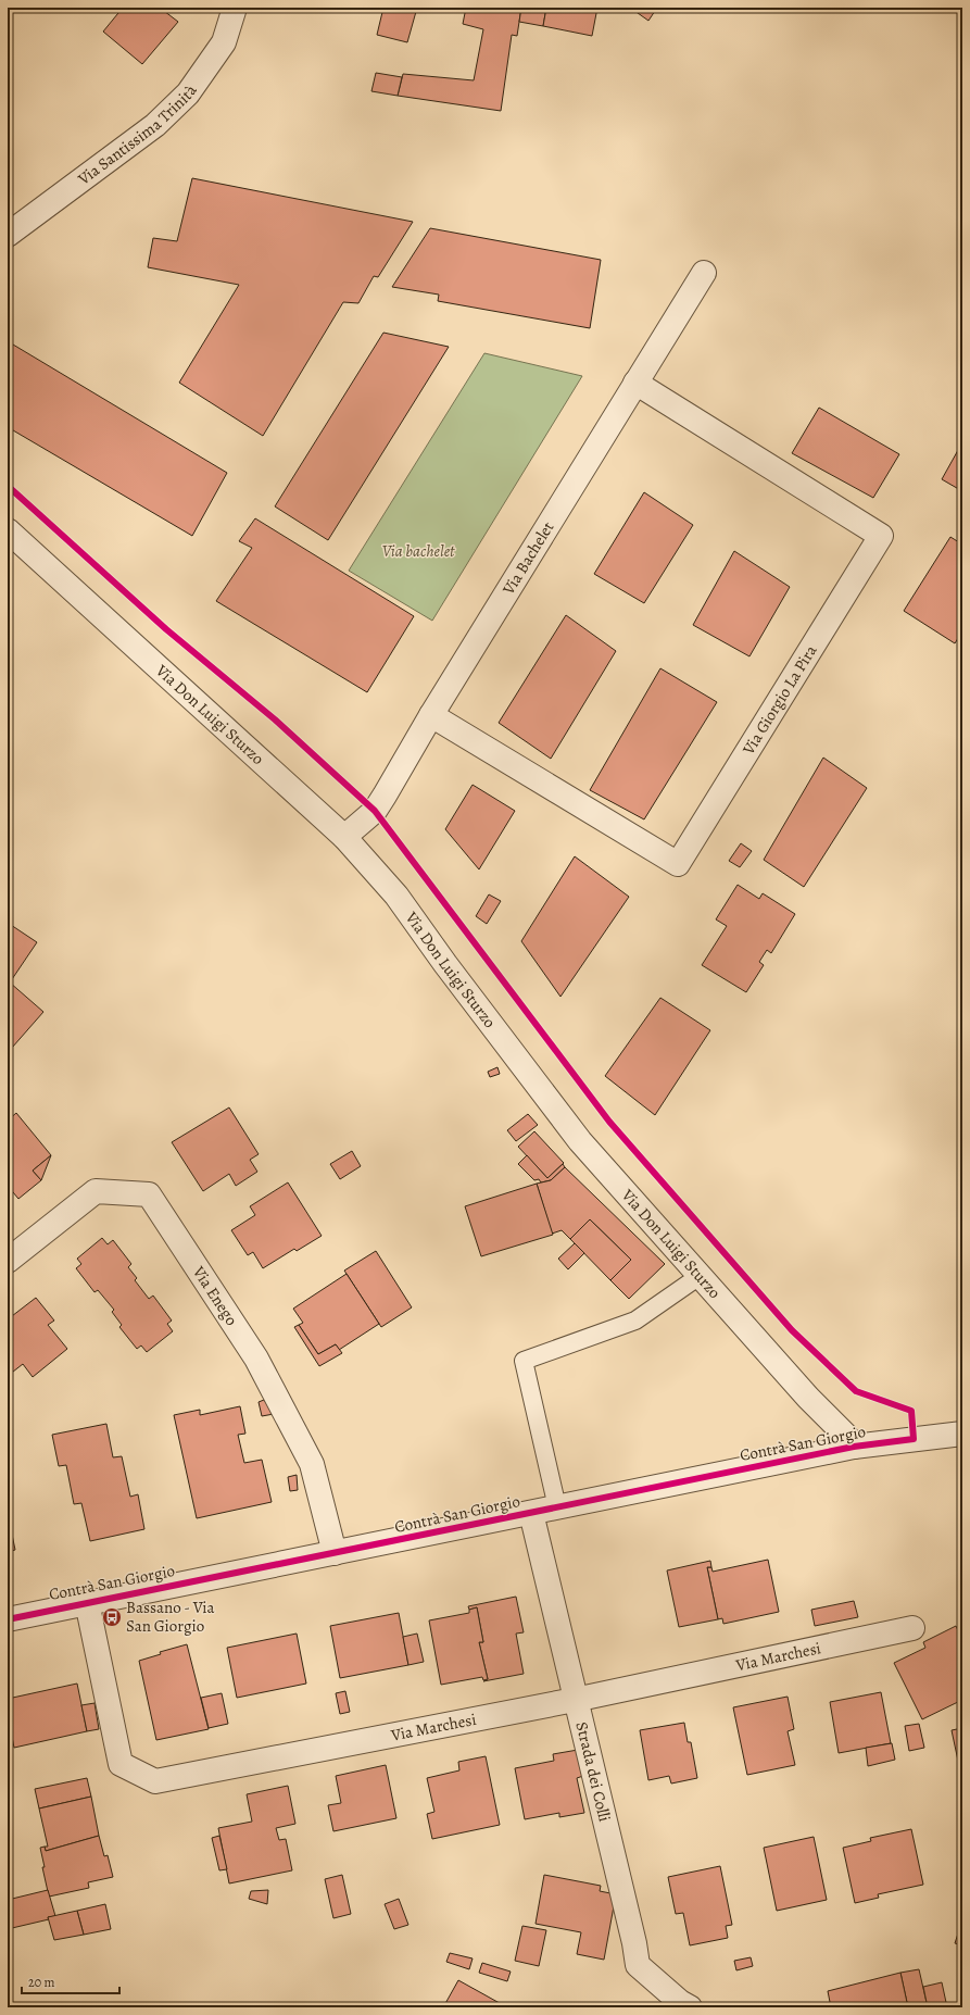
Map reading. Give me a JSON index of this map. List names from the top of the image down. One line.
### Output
{"streets":{"street":["Via Santissima Trinità","Via Bachelet","Via Giorgio La Pira","Via Don Luigi Sturzo","Via Enego","Contrà San Giorgio","Via Marchesi","Strada dei Colli"]},"crossings":[["Via Bachelet","Via Giorgio La Pira"],["Via Bachelet","Via Don Luigi Sturzo"],["Via Don Luigi Sturzo","Contrà San Giorgio"],["Via Enego","Contrà San Giorgio"],["Contrà San Giorgio","Via Marchesi"],["Contrà San Giorgio","Strada dei Colli"],["Via Marchesi","Strada dei Colli"]],"parks":["Via bachelet"],"places":{"bus stop":["Bassano - Via San Giorgio"]},"scale_bar":"20 m"}
